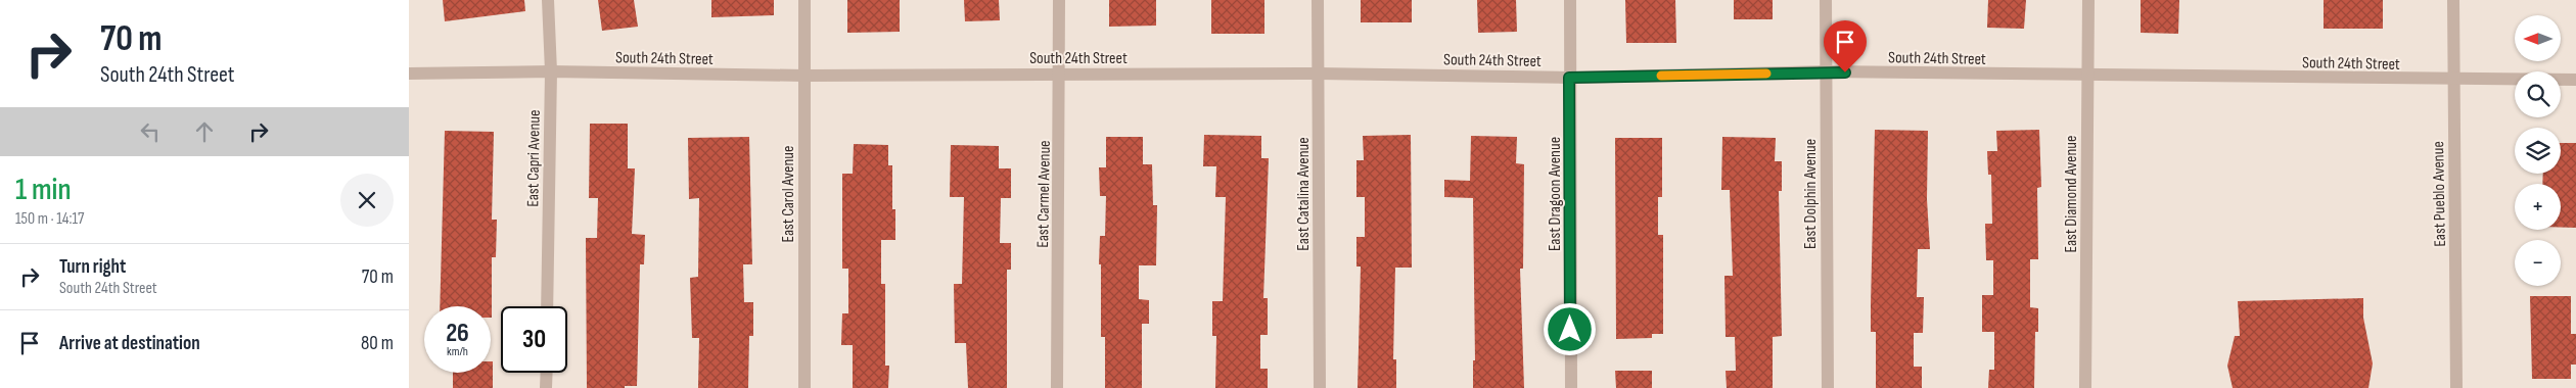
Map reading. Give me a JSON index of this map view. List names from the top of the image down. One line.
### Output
{"streets":{"street":["South 24th Street","East Capri Avenue","East Carol Avenue","East Carmel Avenue","East Catalina Avenue","East Dragoon Avenue","East Dolphin Avenue","East Diamond Avenue","East Pueblo Avenue"]},"crossings":[["South 24th Street","East Capri Avenue"],["South 24th Street","East Carol Avenue"],["South 24th Street","East Carmel Avenue"],["South 24th Street","East Catalina Avenue"],["South 24th Street","East Dragoon Avenue"],["South 24th Street","East Dolphin Avenue"],["South 24th Street","East Diamond Avenue"],["South 24th Street","East Pueblo Avenue"]],"north":"left","page":{"turn":["70 m","South 24th Street"],"map_buttons":["+","−"],"heading":["1 min","150 m · 14:17"],"list":[{"name":"Turn right","note":"South 24th Street","value":"70 m"},{"name":"Arrive at destination","value":"80 m"}],"speed":"26 km/h","limit":"30"}}
